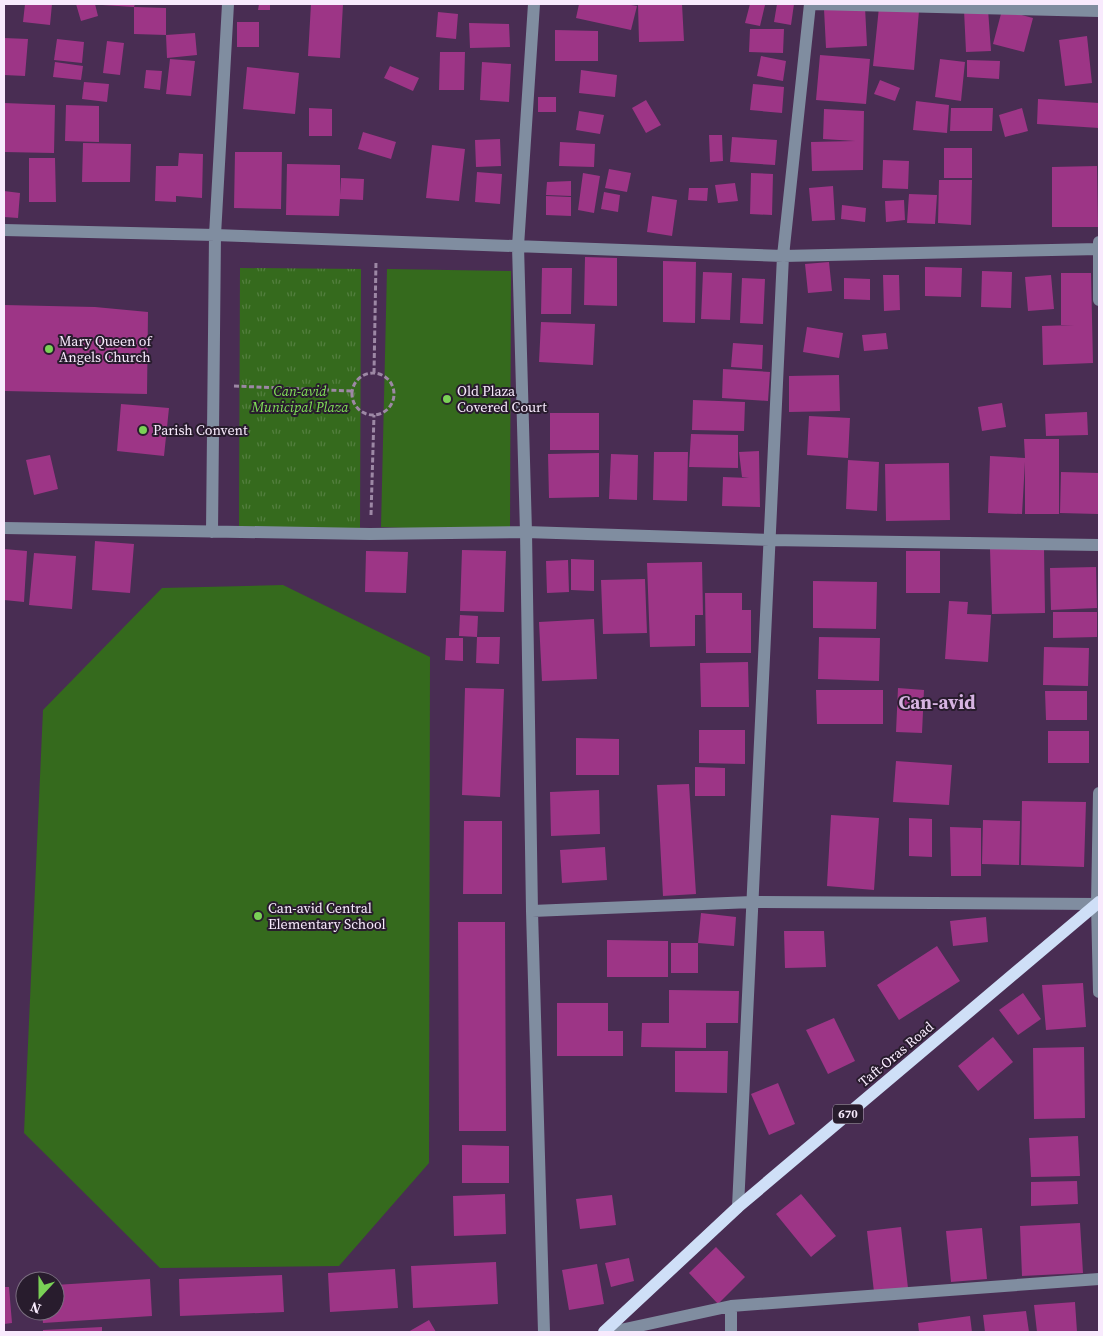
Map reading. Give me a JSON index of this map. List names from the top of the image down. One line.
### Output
{"streets":{"main road":["Taft-Oras Road","670"]},"districts":["Can-avid"],"parks":["Can-avid Municipal Plaza"],"places":["Mary Queen of Angels Church","Old Plaza Covered Court","Parish Convent","Can-avid Central Elementary School"],"north":"bottom"}
